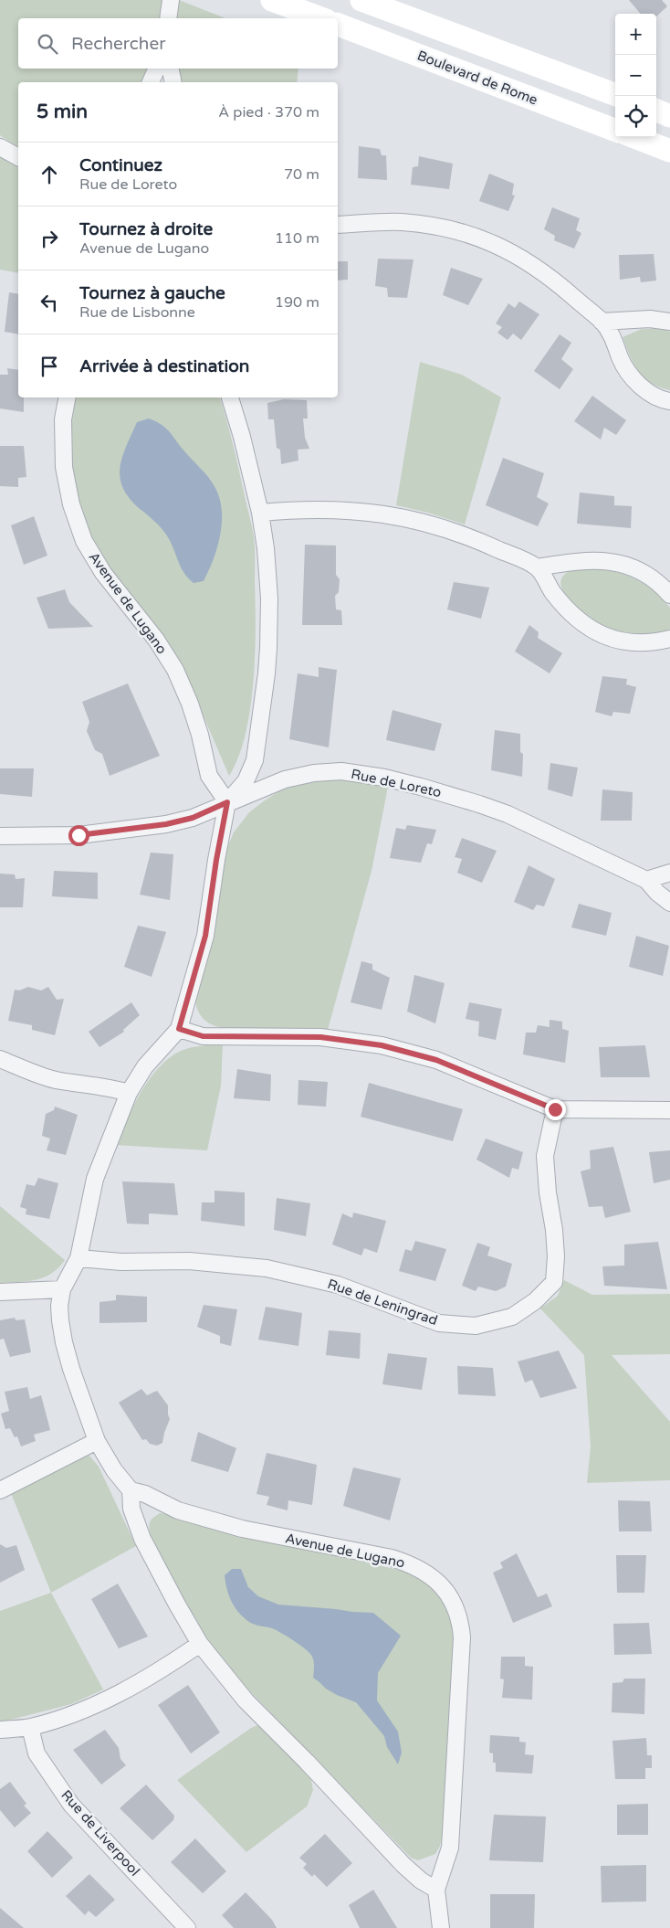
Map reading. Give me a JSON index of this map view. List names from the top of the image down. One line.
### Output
{"streets":{"main road":["Boulevard de Rome"],"street":["Avenue de Lugano","Rue de Loreto","Rue de Leningrad","Rue de Liverpool"]},"crossings":[["Avenue de Lugano","Rue de Loreto"]],"page":{"map_buttons":["+","−"],"search":"Rechercher","heading":["5 min","À pied · 370 m"],"list":[["Continuez","Rue de Loreto","70 m"],["Tournez à droite","Avenue de Lugano","110 m"],["Tournez à gauche","Rue de Lisbonne","190 m"],"Arrivée à destination"]}}
